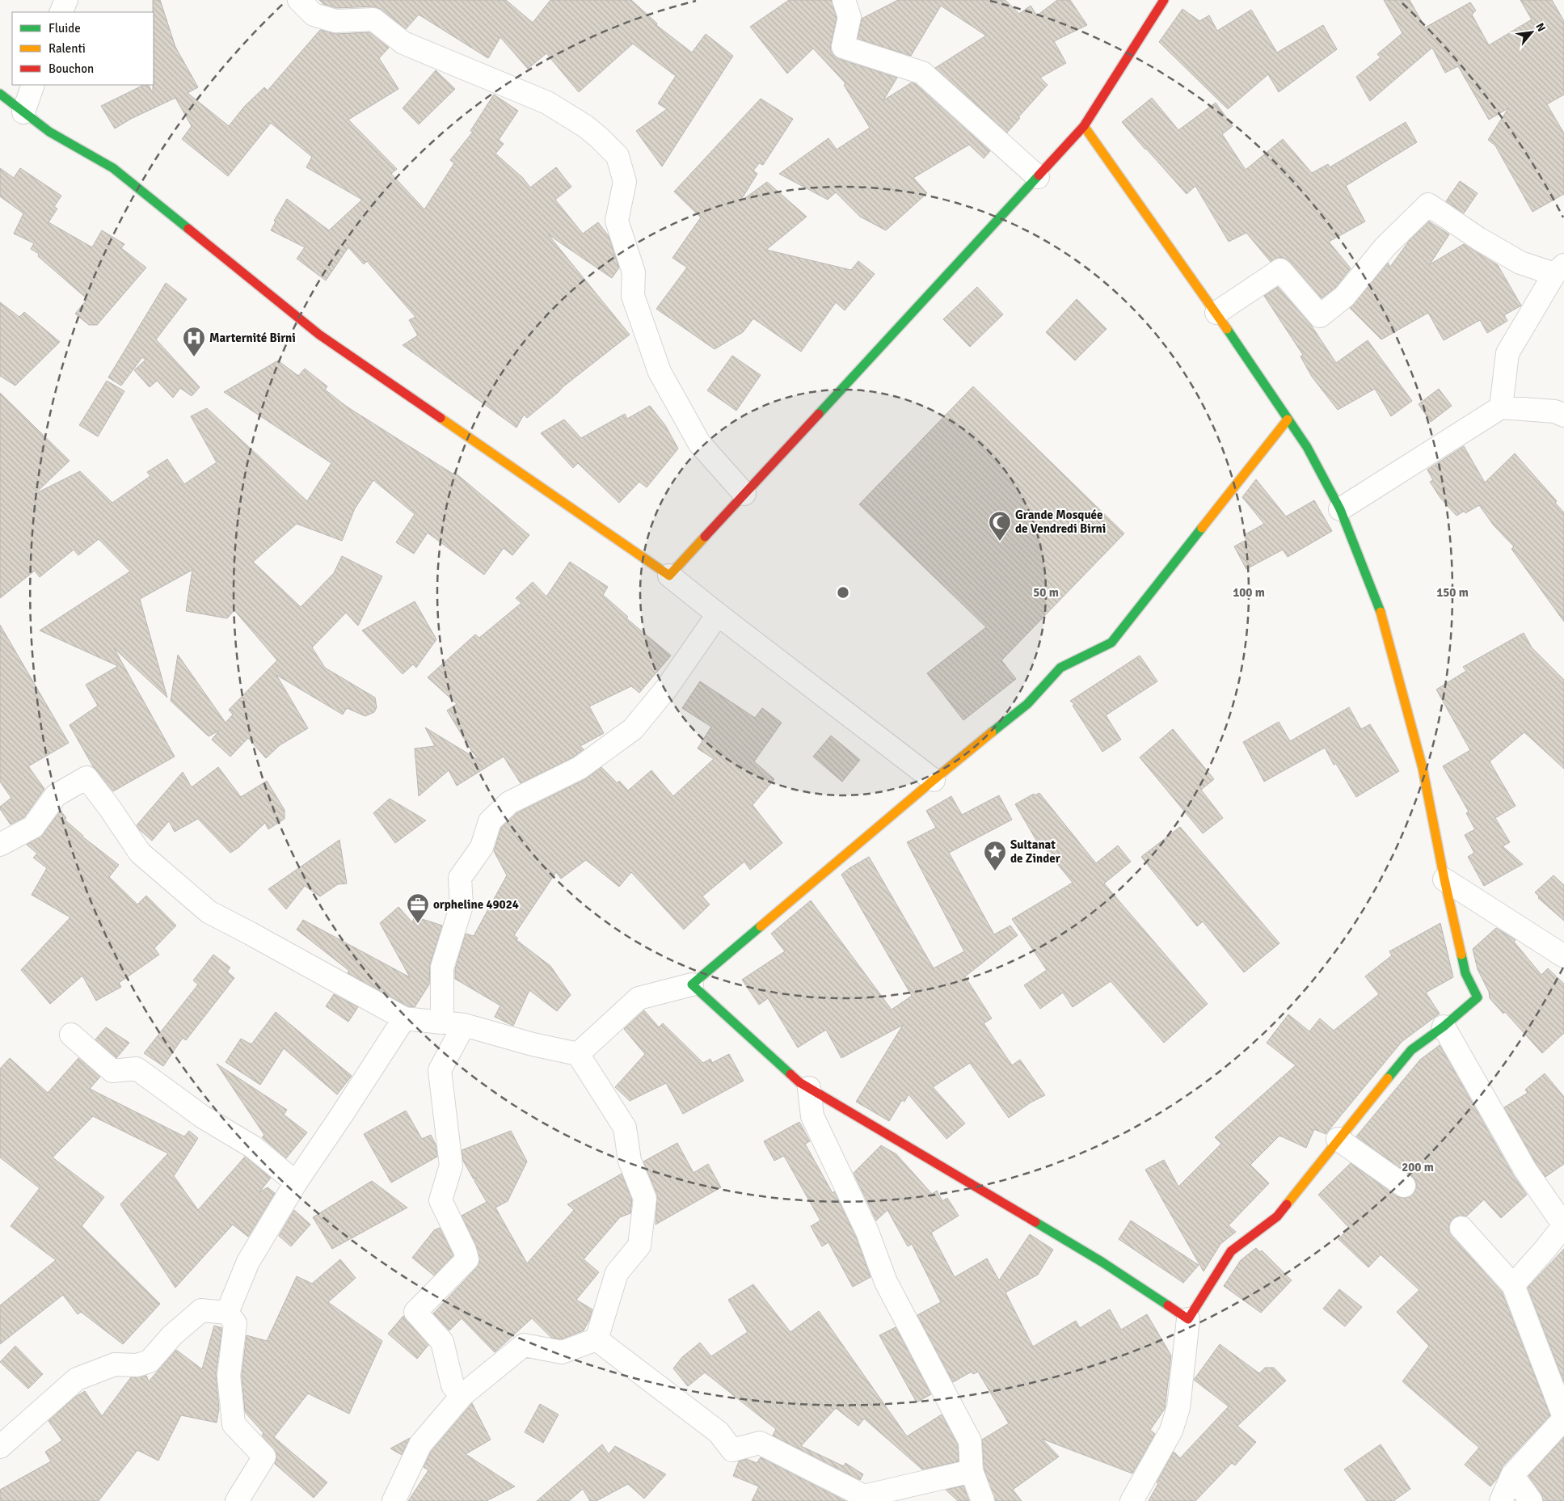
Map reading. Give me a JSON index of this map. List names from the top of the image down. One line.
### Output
{"places":{"hospital":["Marternité Birni"],"mosque":["Grande Mosquée de Vendredi Birni"],"place":["Sultanat de Zinder"],"office":["orpheline 49024"]},"legend":["Fluide","Ralenti","Bouchon"],"north":"top right","rings":["50 m","100 m","150 m","200 m"]}
